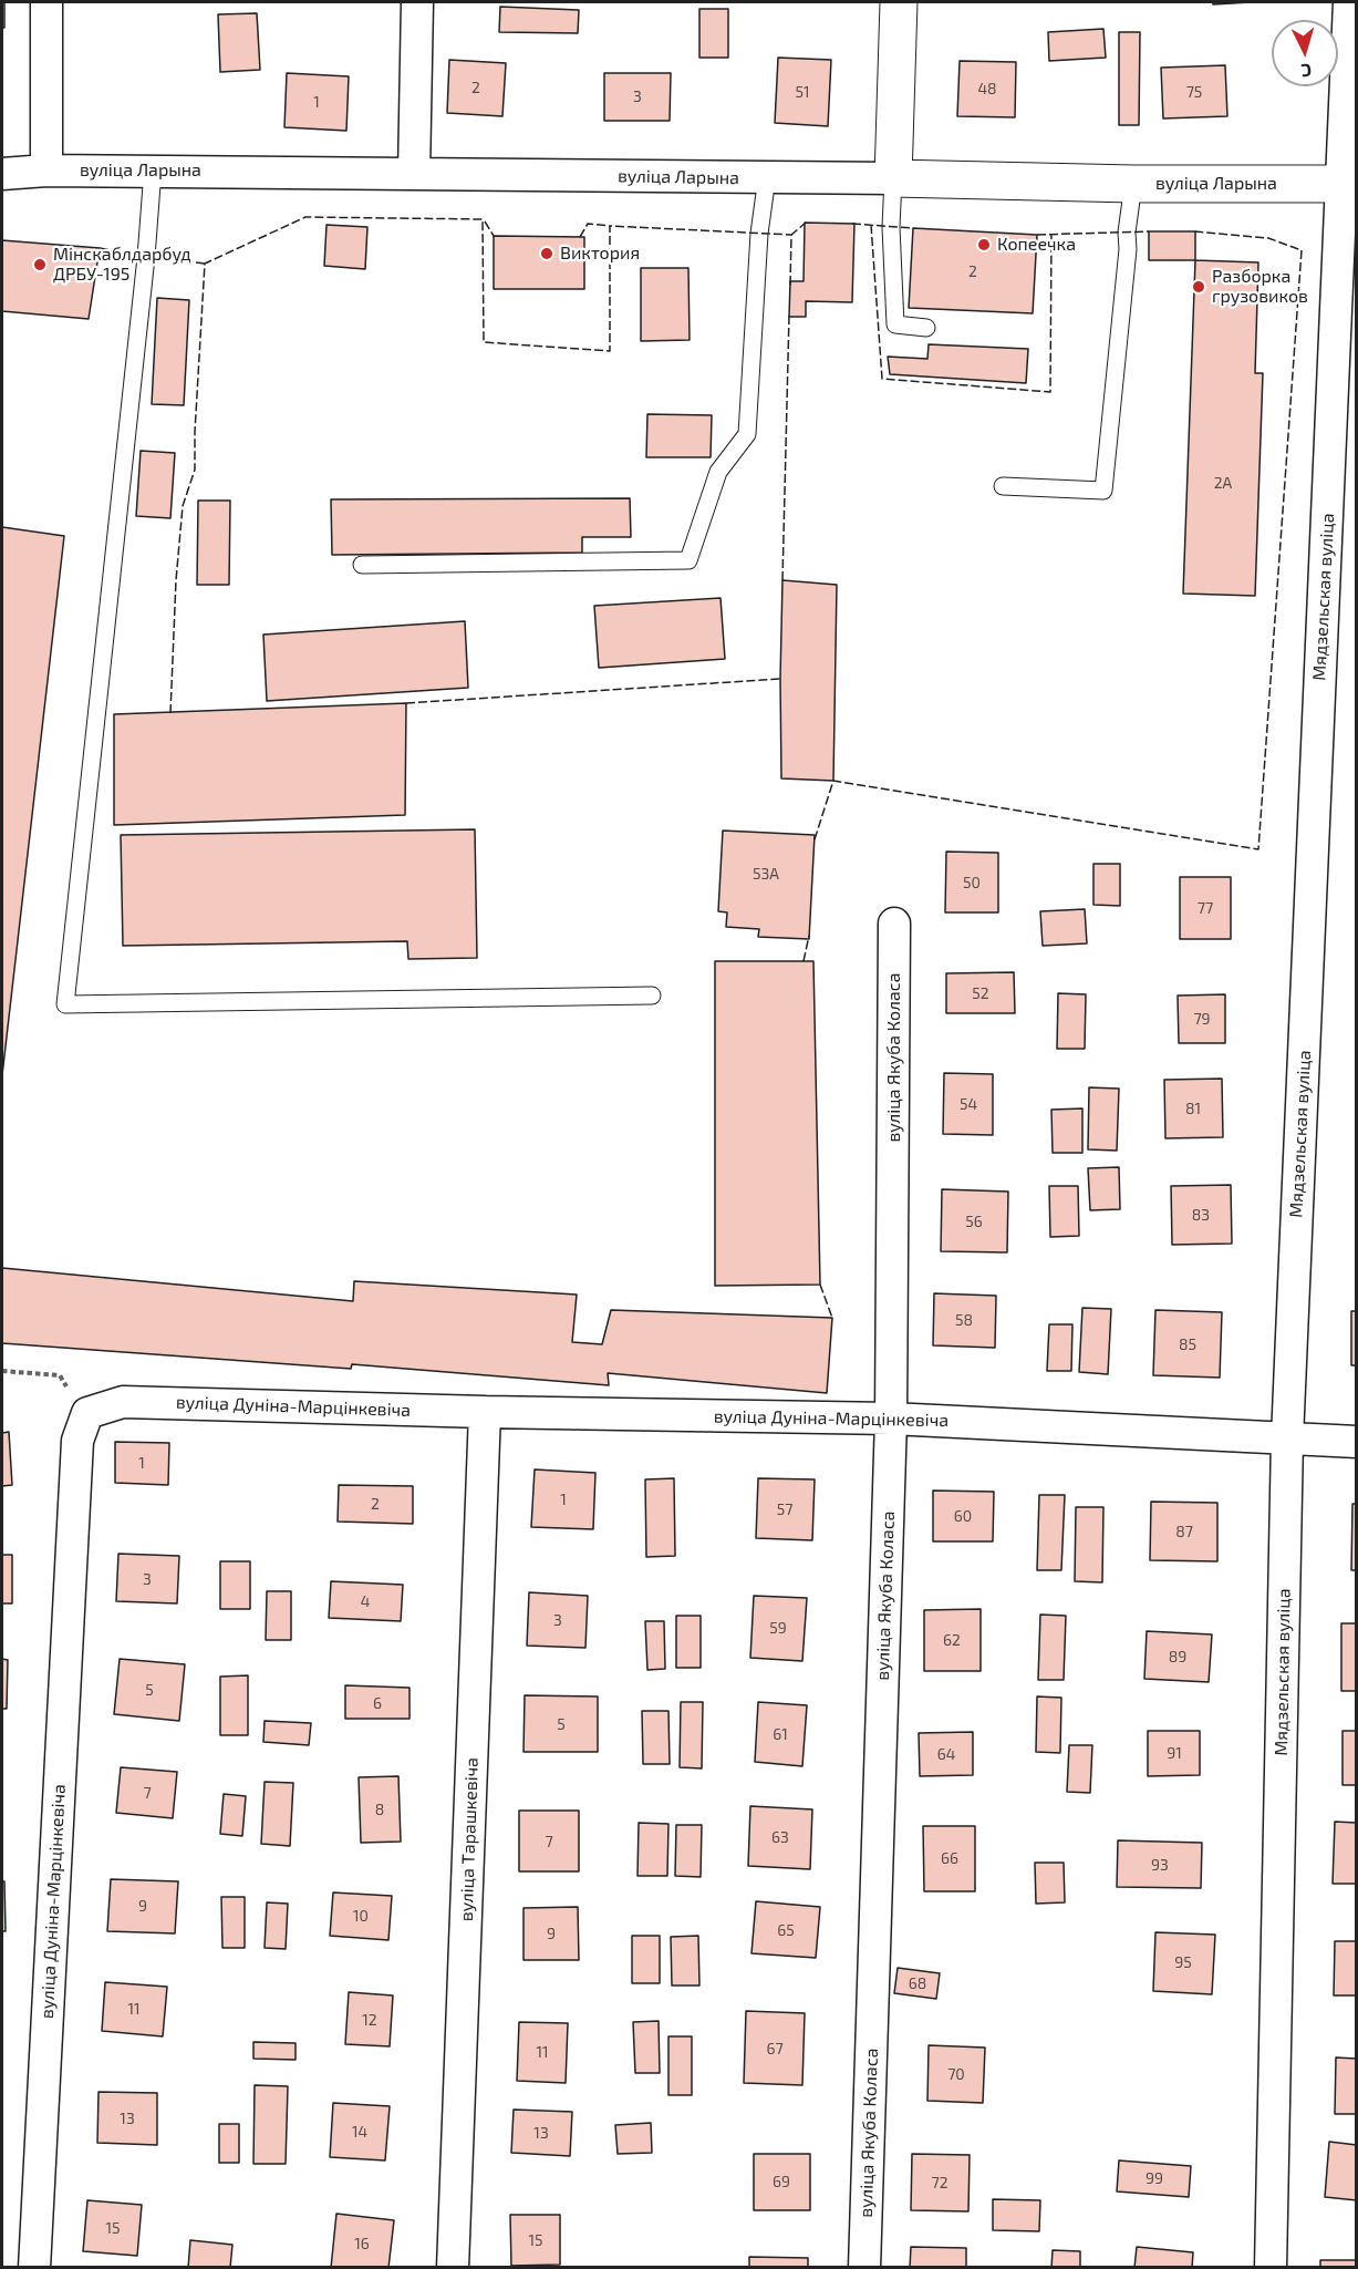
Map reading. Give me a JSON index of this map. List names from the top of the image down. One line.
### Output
{"streets":{"street":["вуліца Ларына","Мядзельская вуліца","вуліца Якуба Коласа","вуліца Дуніна-Марцінкевіча","вуліца Тарашкевіча"]},"crossings":[["вуліца Ларына","Мядзельская вуліца"],["Мядзельская вуліца","вуліца Дуніна-Марцінкевіча"],["вуліца Якуба Коласа","вуліца Дуніна-Марцінкевіча"],["вуліца Дуніна-Марцінкевіча","вуліца Тарашкевіча"]],"places":["Копеечка","Виктория","Мінскаблдарбуд ДРБУ-195","Разборка грузовиков"],"house_numbers":["2","48","51","75","3","1","2","2А","53А","50","77","52","79","54","81","83","56","58","85","1","1","2","57","60","87","3","4","3","59","62","89","5","6","5","61","91","64","7","8","63","7","66","93","9","10","65","9","95","68","11","12","67","11","70","13","14","13","99","69","72","15","15","16"],"north":"bottom"}
